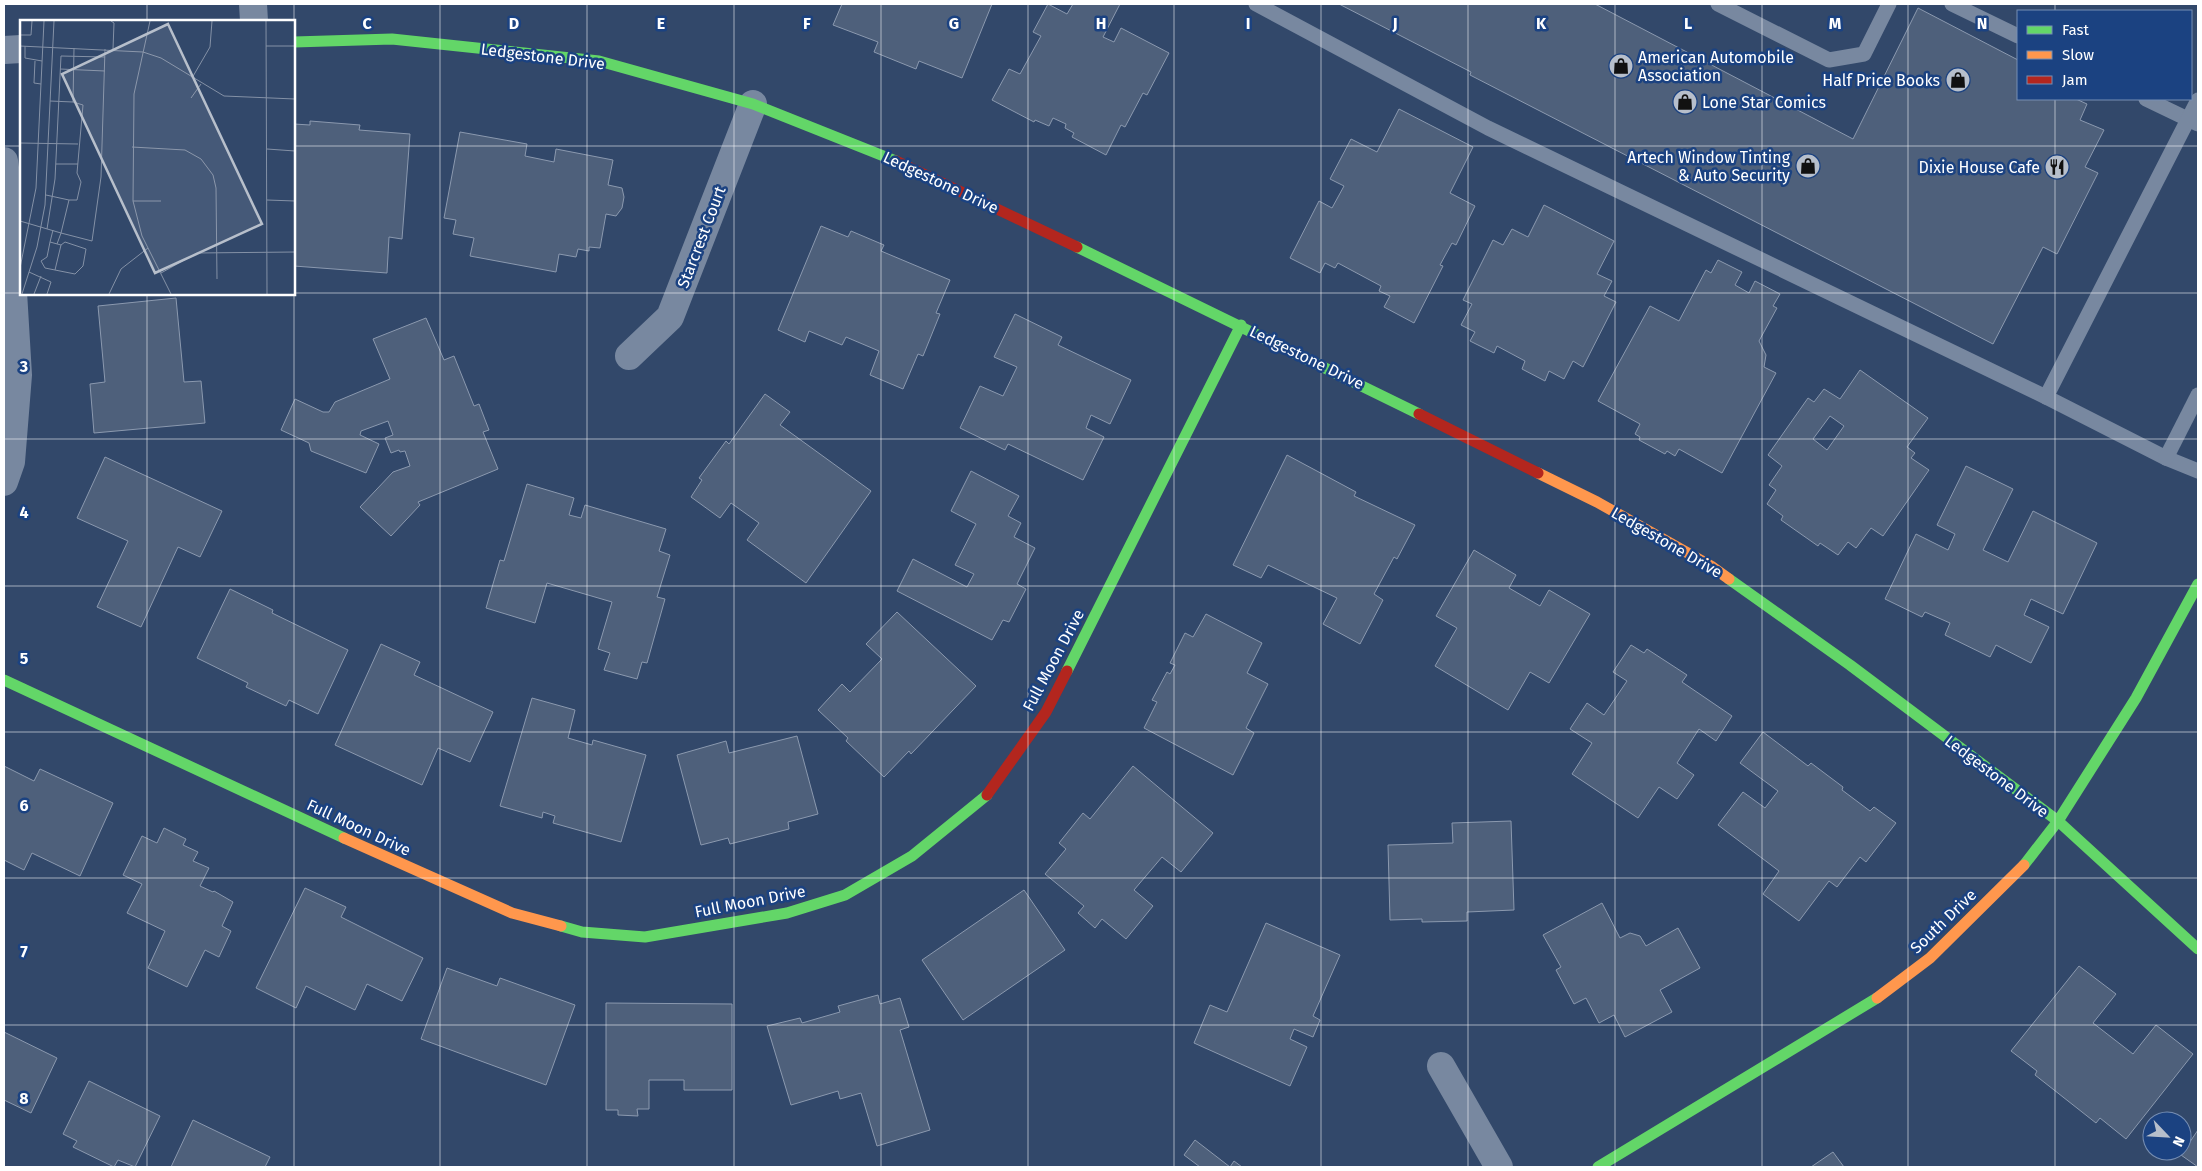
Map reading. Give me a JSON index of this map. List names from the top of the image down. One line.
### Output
{"streets":{"street":["Ledgestone Drive","Starcrest Court","Full Moon Drive","South Drive"]},"crossings":[["Ledgestone Drive","Starcrest Court"],["Ledgestone Drive","Full Moon Drive"],["Ledgestone Drive","South Drive"]],"places":{"shop":["American Automobile Association","Half Price Books","Lone Star Comics","Artech Window Tinting & Auto Security"],"restaurant":["Dixie House Cafe"]},"legend":["Fast","Slow","Jam"],"north":"bottom right","grid":{"columns":["C","D","E","F","G","H","I","J","K","L","M","N"],"rows":["3","4","5","6","7","8"]}}
